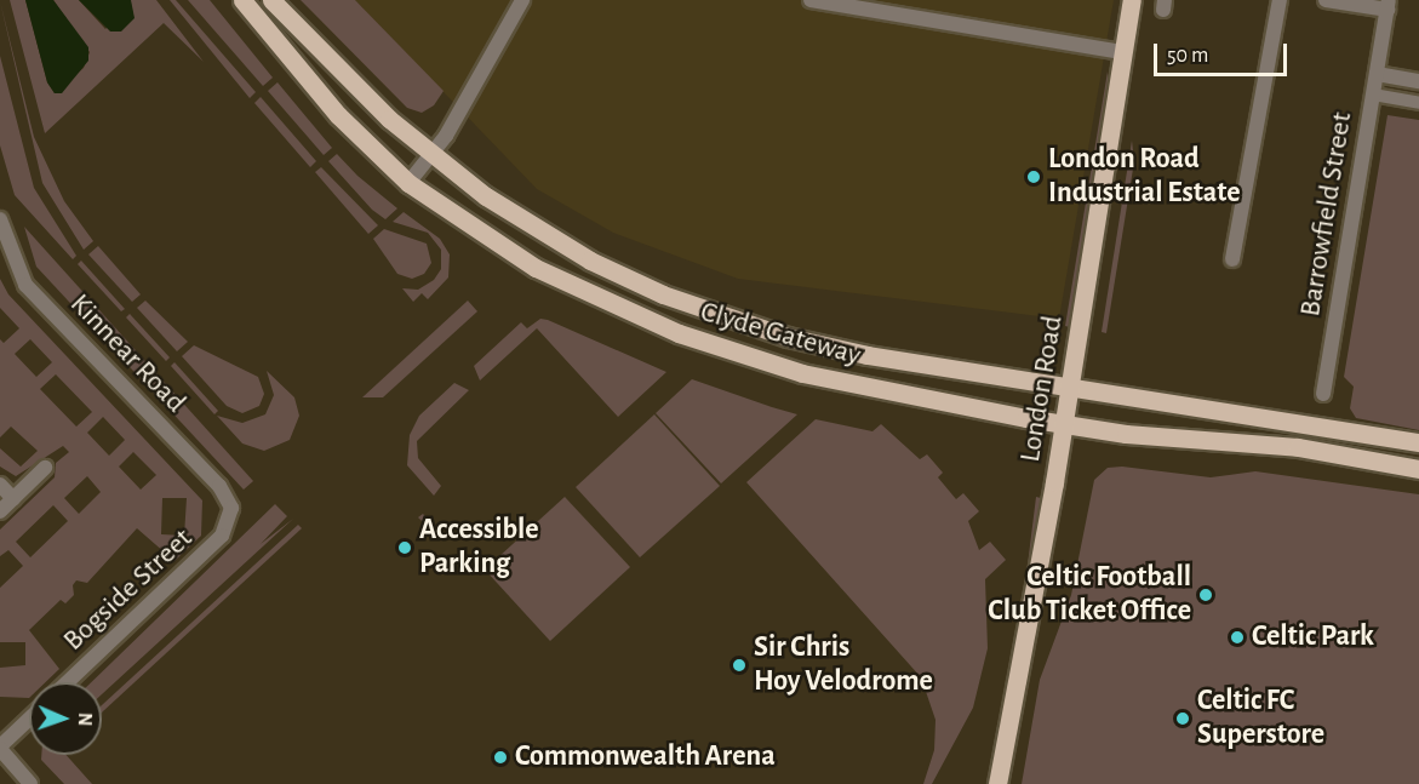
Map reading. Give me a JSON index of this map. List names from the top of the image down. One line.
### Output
{"streets":{"main road":["Clyde Gateway","London Road"],"street":["Barrowfield Street","Kinnear Road","Bogside Street"]},"crossings":[["Clyde Gateway","London Road"],["Kinnear Road","Bogside Street"]],"places":["London Road Industrial Estate","Accessible Parking","Celtic Football Club Ticket Office","Celtic Park","Sir Chris Hoy Velodrome","Celtic FC Superstore","Commonwealth Arena"],"scale_bar":"50 m","north":"right"}
